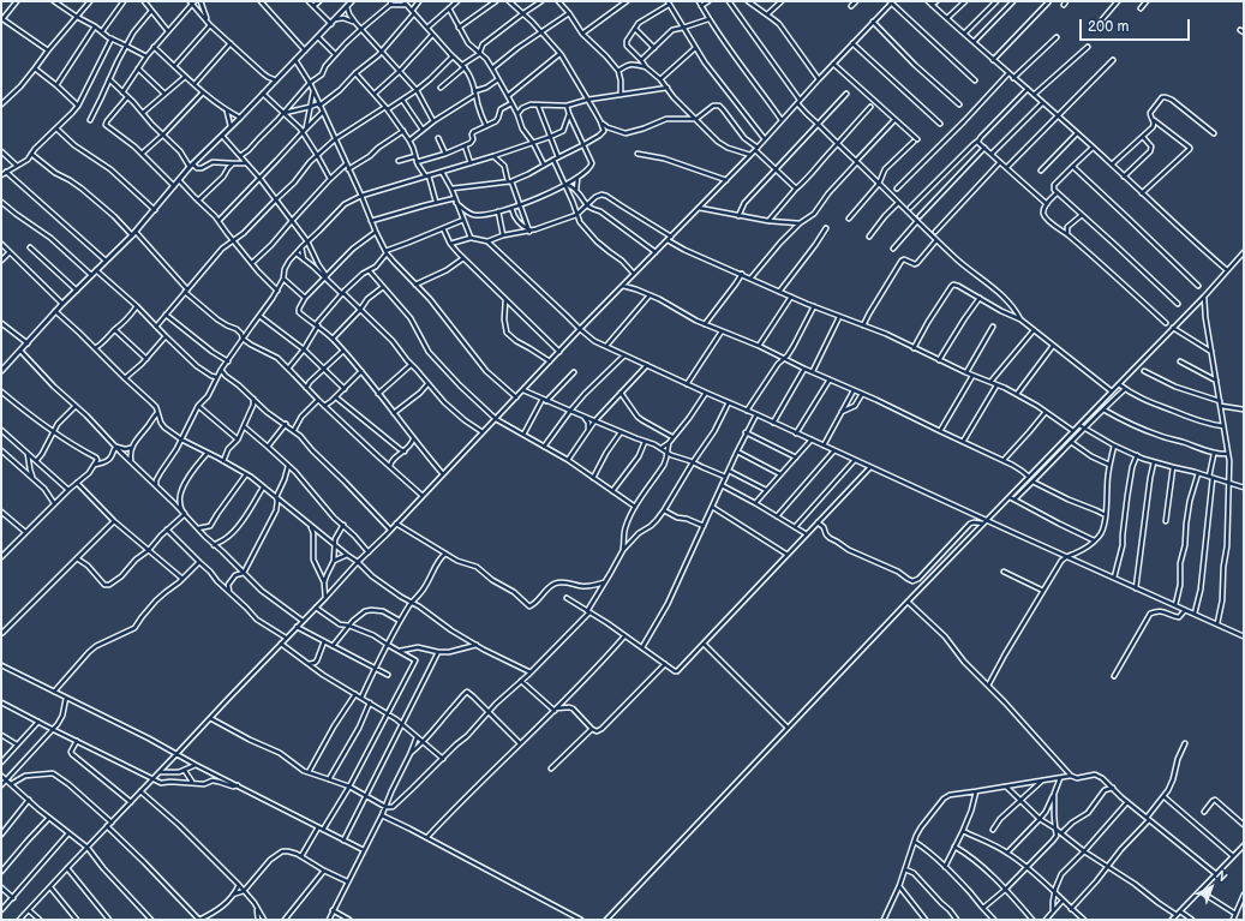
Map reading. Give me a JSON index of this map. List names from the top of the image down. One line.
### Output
{"scale_bar":"200 m","north":"top right"}
